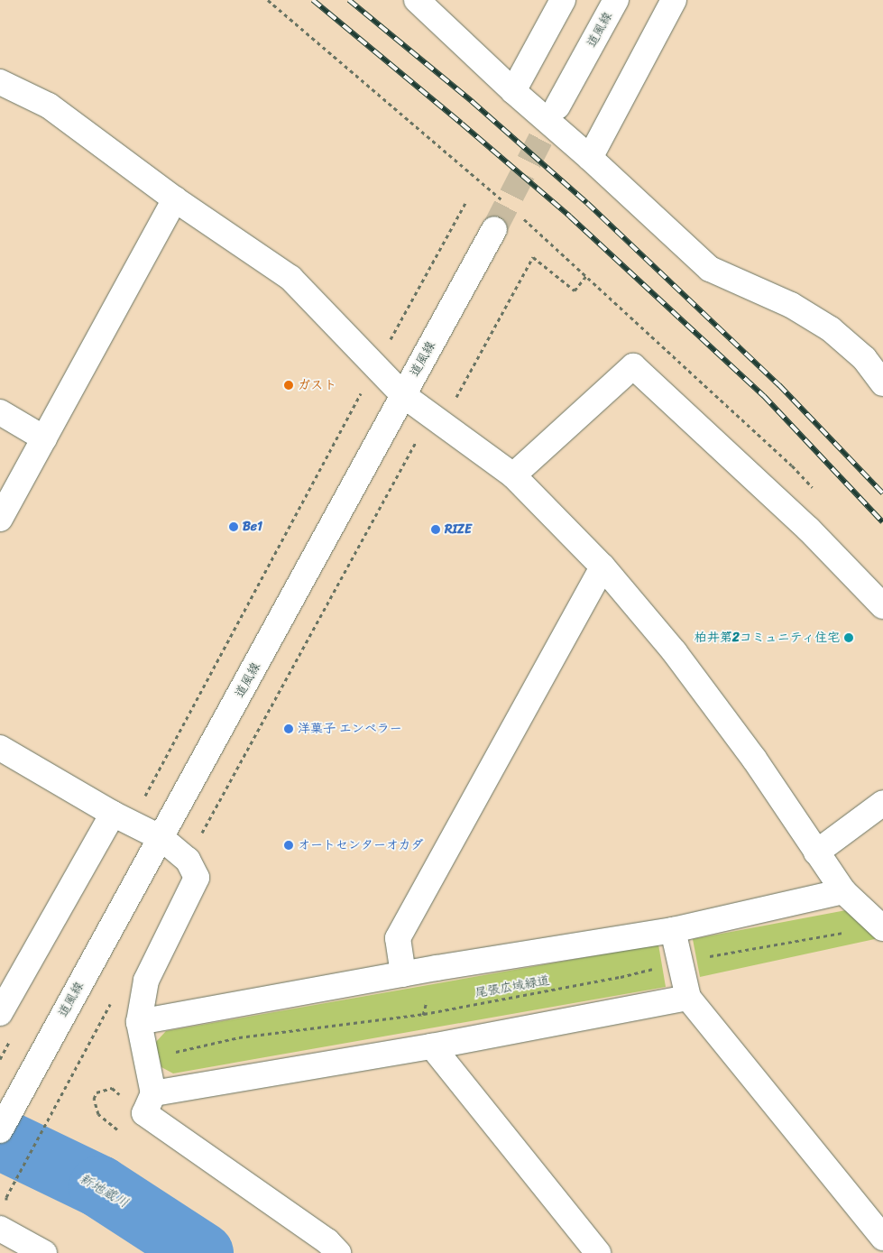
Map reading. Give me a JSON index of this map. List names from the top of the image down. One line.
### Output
{"streets":{"street":["道風線"],"path":["尾張広域緑道"]},"water":["新地蔵川"],"places":["ガスト","Be1","RIZE","柏井第2コミュニティ住宅","洋菓子 エンペラー","オートセンターオカダ"]}
